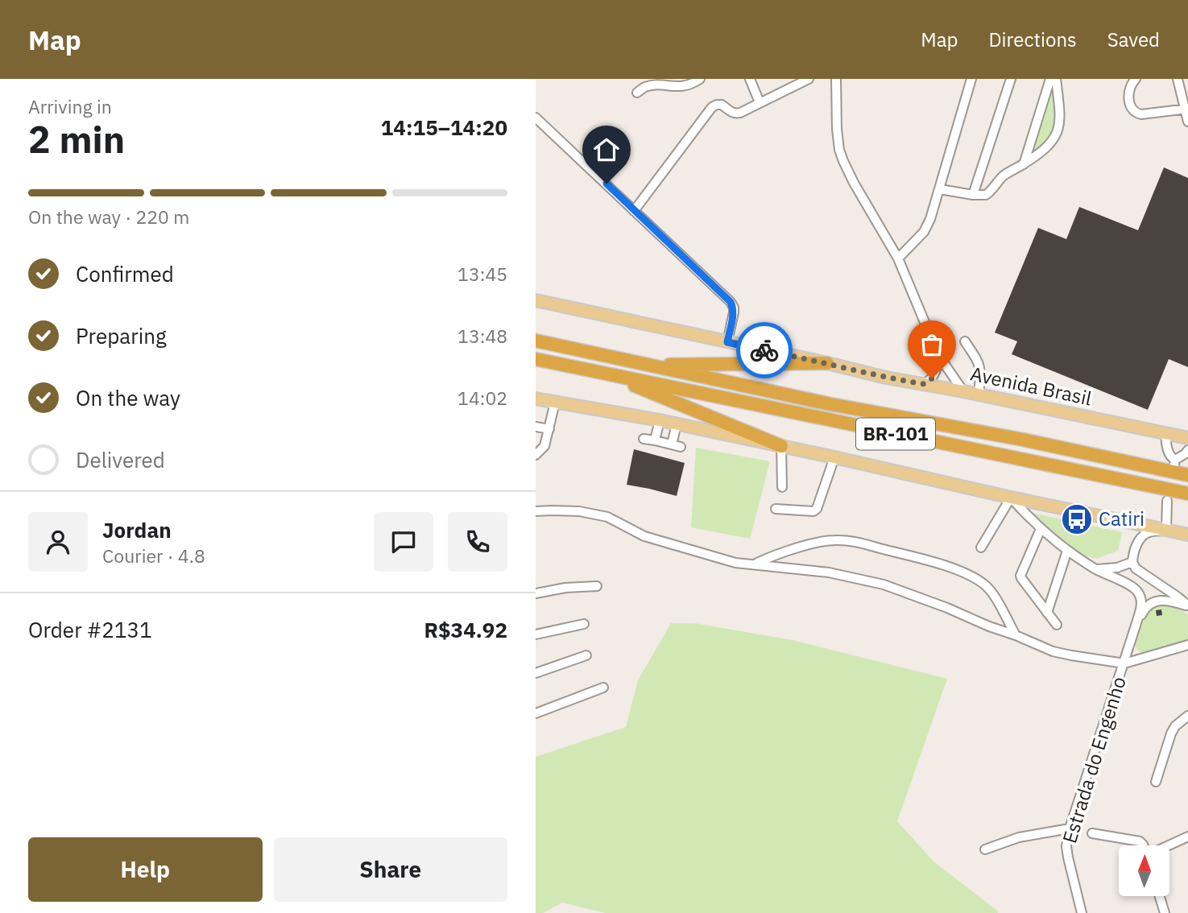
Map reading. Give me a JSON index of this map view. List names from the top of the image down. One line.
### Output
{"streets":{"highway":["BR-101"],"main road":["Avenida Brasil"],"street":["Estrada do Engenho"]},"places":{"bus stop":["Catiri"]},"north":"top","page":{"header":"Map","nav":["Map","Directions","Saved"],"heading":["2 min","Arriving in","14:15–14:20"],"panel":["Jordan","Courier · 4.8","Order #2131","R$34.92"],"bar":"On the way · 220 m","list":[["Confirmed","13:45"],["Preparing","13:48"],["On the way","14:02"],"Delivered"],"buttons":["Help","Share"]}}
